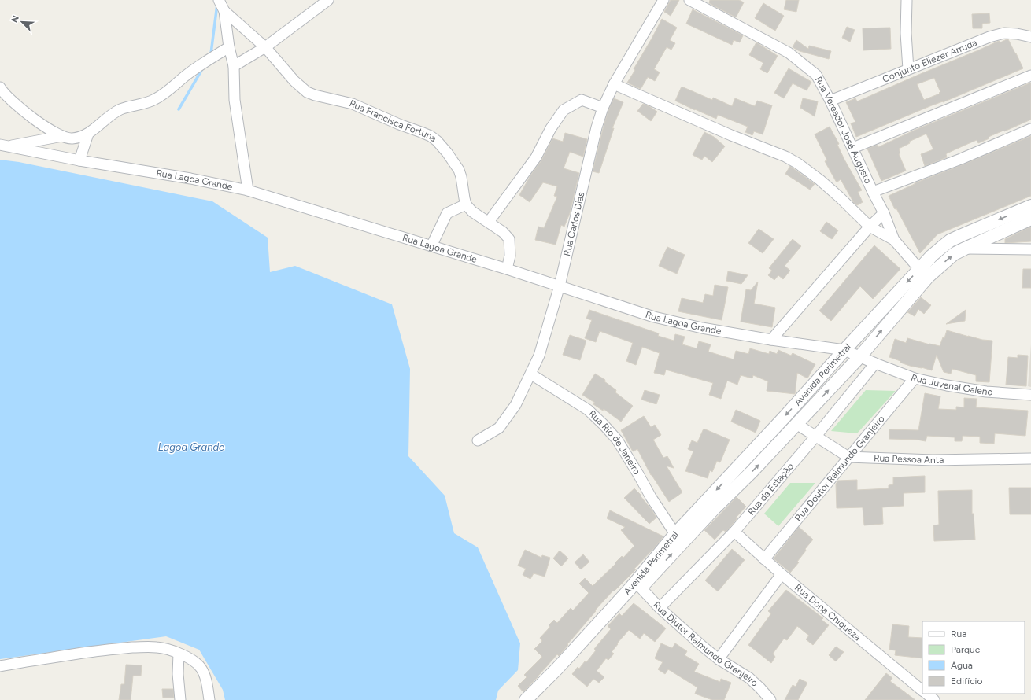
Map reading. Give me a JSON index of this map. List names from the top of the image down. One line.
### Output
{"streets":{"street":["Conjunto Eliezer Arruda","Rua Francisca Fortuna","Rua Vereador José Augusto","Rua Lagoa Grande","Rua Carlos Dias","Avenida Perimetral","Rua Juvenal Galeno","Rua Rio de Janeiro","Rua Pessoa Anta","Rua Doutor Raimundo Granjeiro","Rua da Estação","Rua Dona Chiqueza","Rua Diutor Raimundo Granjeiro"]},"crossings":[["Conjunto Eliezer Arruda","Rua Vereador José Augusto"],["Rua Vereador José Augusto","Avenida Perimetral"],["Rua Lagoa Grande","Rua Carlos Dias"],["Rua Lagoa Grande","Avenida Perimetral"],["Rua Lagoa Grande","Rua Juvenal Galeno"],["Rua Lagoa Grande","Rua da Estação"],["Rua Carlos Dias","Rua Rio de Janeiro"],["Avenida Perimetral","Rua Rio de Janeiro"],["Avenida Perimetral","Rua Diutor Raimundo Granjeiro"],["Rua Juvenal Galeno","Rua Doutor Raimundo Granjeiro"],["Rua Juvenal Galeno","Rua da Estação"],["Rua Pessoa Anta","Rua Doutor Raimundo Granjeiro"],["Rua Doutor Raimundo Granjeiro","Rua Dona Chiqueza"],["Rua da Estação","Rua Dona Chiqueza"],["Rua da Estação","Rua Diutor Raimundo Granjeiro"]],"water":["Lagoa Grande"],"legend":["Rua","Parque","Água","Edifício"],"north":"top left"}
